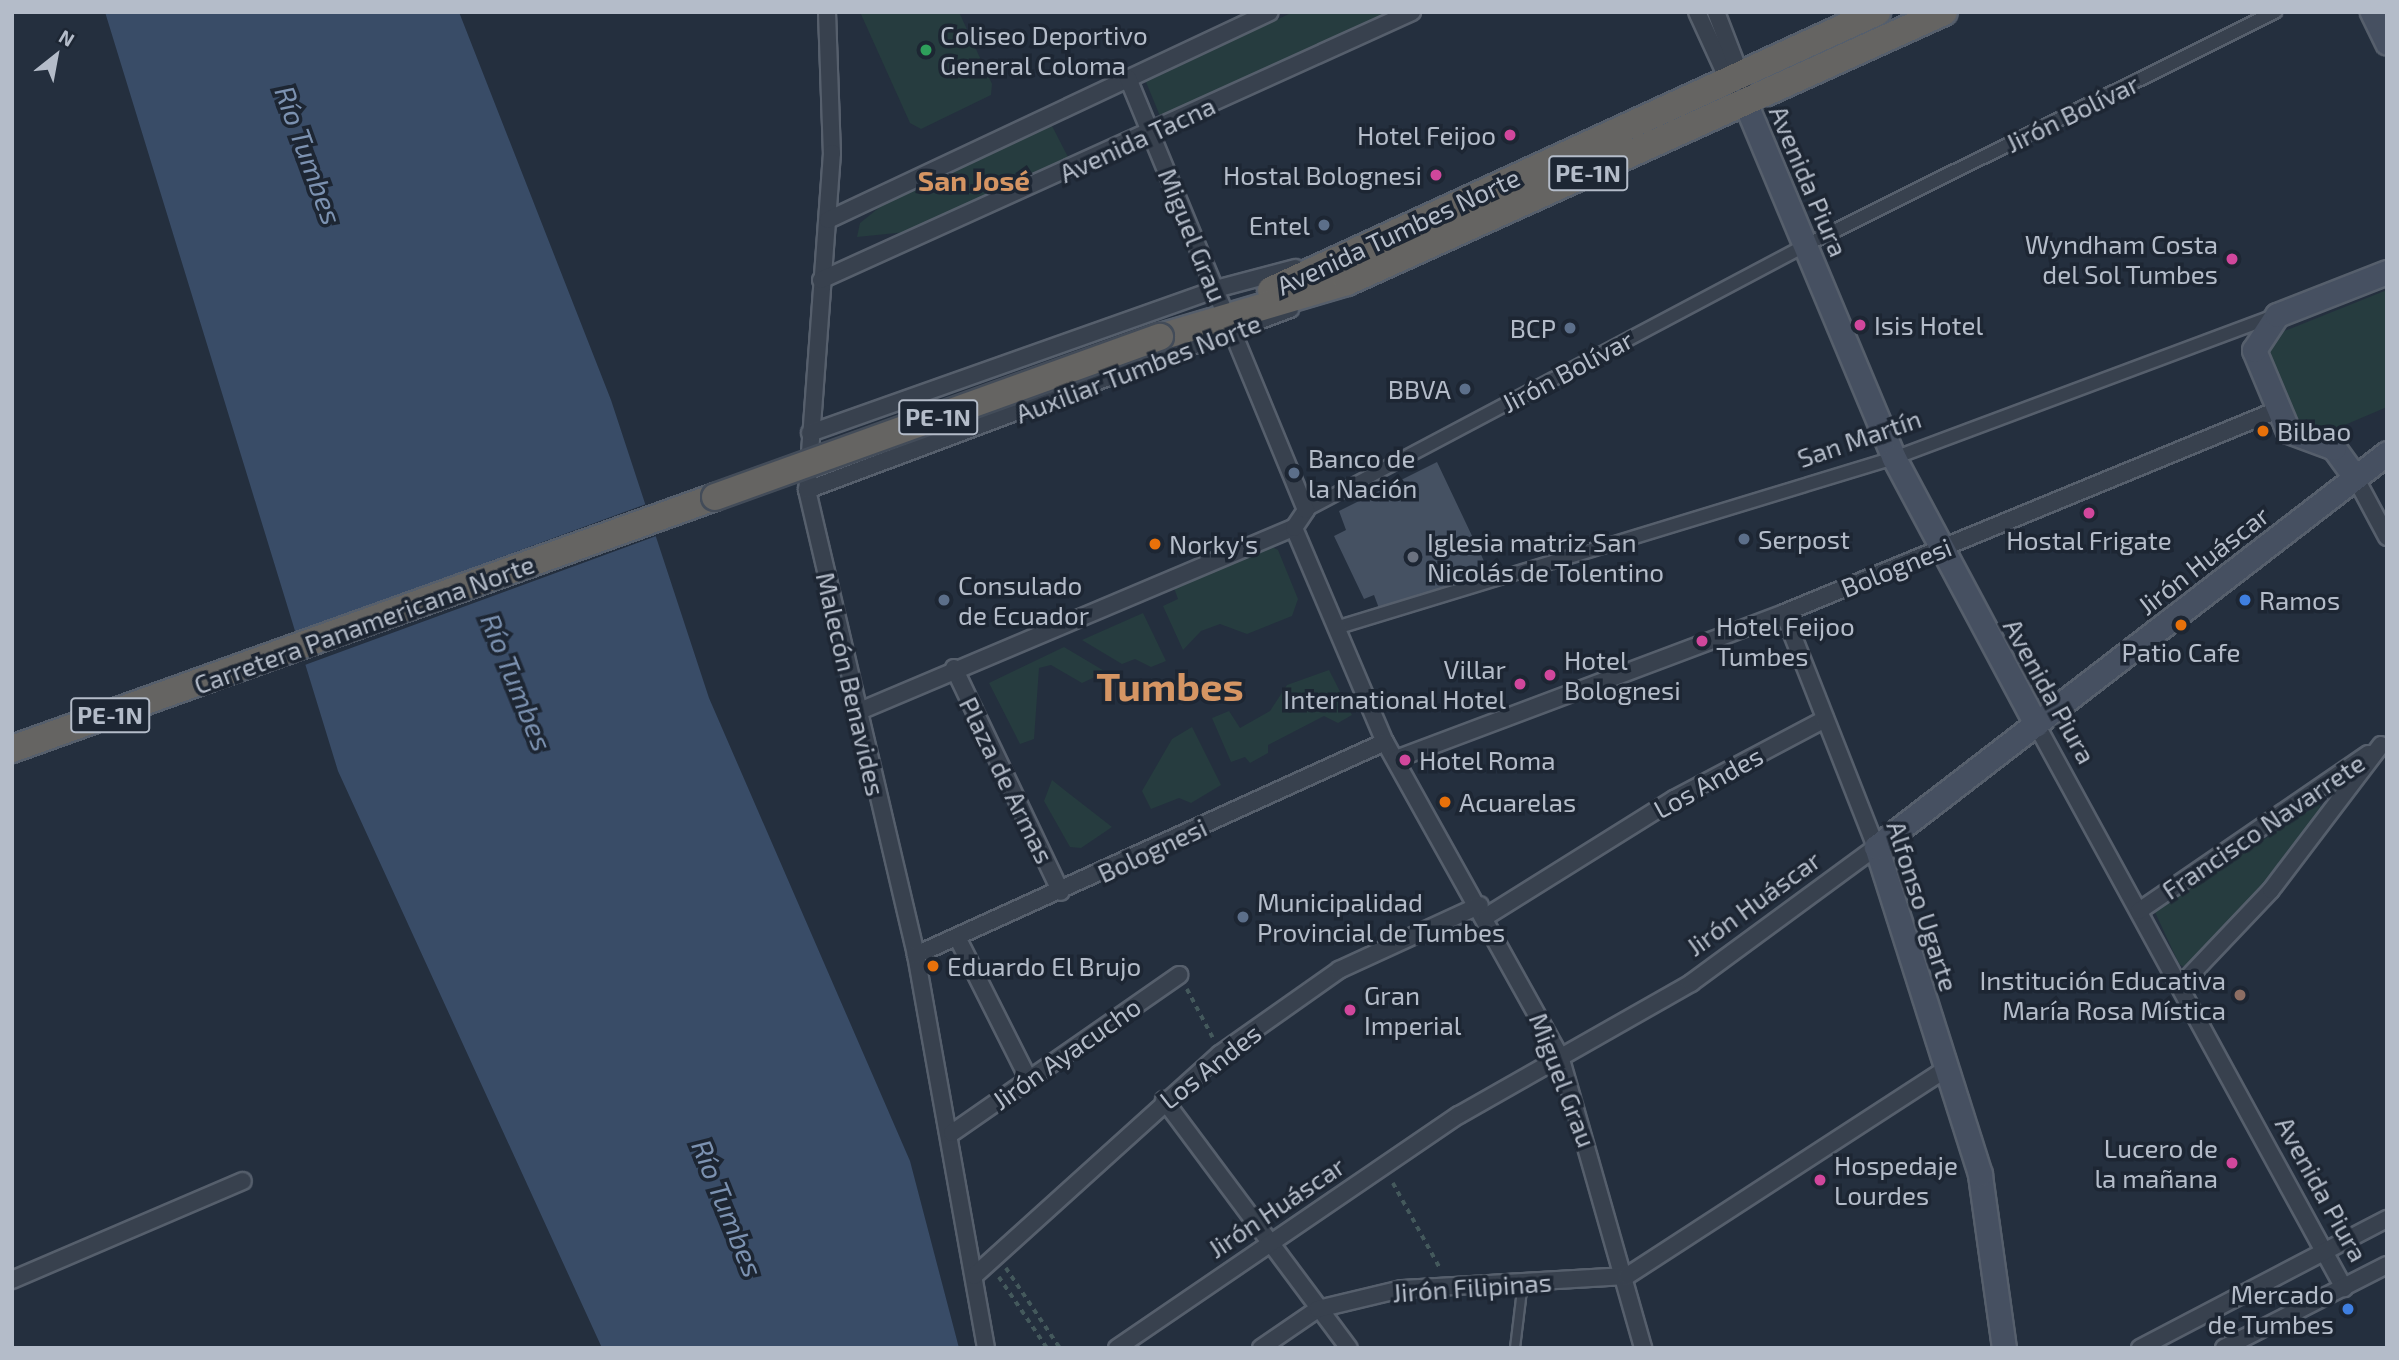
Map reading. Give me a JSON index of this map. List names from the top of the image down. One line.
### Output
{"streets":{"highway":["PE-1N","Avenida Tumbes Norte","Carretera Panamericana Norte"],"main road":["Avenida Piura","San Martín","Jirón Huáscar","Alfonso Ugarte"],"street":["Jirón Bolívar","Avenida Tacna","Miguel Grau","Auxiliar Tumbes Norte","Bolognesi","Malecón Benavides","Plaza de Armas","Los Andes","Francisco Navarrete","Jirón Ayacucho","Jirón Filipinas"]},"crossings":[["Jirón Bolívar","Avenida Piura"],["Jirón Bolívar","Miguel Grau"],["Avenida Tacna","Miguel Grau"],["Avenida Tacna","Malecón Benavides"],["Avenida Piura","Avenida Tumbes Norte"],["Avenida Piura","San Martín"],["Avenida Piura","Jirón Huáscar"],["Avenida Piura","Bolognesi"],["Avenida Piura","Francisco Navarrete"],["Avenida Tumbes Norte","Miguel Grau"],["Avenida Tumbes Norte","Auxiliar Tumbes Norte"],["Avenida Tumbes Norte","Carretera Panamericana Norte"],["Miguel Grau","Auxiliar Tumbes Norte"],["Miguel Grau","San Martín"],["Miguel Grau","Jirón Huáscar"],["Miguel Grau","Bolognesi"],["Miguel Grau","Los Andes"],["Miguel Grau","Jirón Filipinas"],["Auxiliar Tumbes Norte","Malecón Benavides"],["Jirón Huáscar","Alfonso Ugarte"],["Bolognesi","Malecón Benavides"],["Bolognesi","Plaza de Armas"],["Bolognesi","Alfonso Ugarte"],["Malecón Benavides","Los Andes"],["Malecón Benavides","Jirón Ayacucho"],["Los Andes","Alfonso Ugarte"]],"districts":["San José","Tumbes"],"water":["Río Tumbes"],"places":["Coliseo Deportivo General Coloma","Hotel Feijoo","Hostal Bolognesi","Entel","Wyndham Costa del Sol Tumbes","Isis Hotel","BCP","BBVA","Bilbao","Banco de la Nación","Hostal Frigate","Serpost","Norky's","Iglesia matriz San Nicolás de Tolentino","Consulado de Ecuador","Ramos","Patio Cafe","Hotel Feijoo Tumbes","Hotel Bolognesi","Villar International Hotel","Hotel Roma","Acuarelas","Municipalidad Provincial de Tumbes","Eduardo El Brujo","Institución Educativa María Rosa Mística","Gran Imperial","Lucero de la mañana","Hospedaje Lourdes","Mercado de Tumbes"],"north":"top right"}
